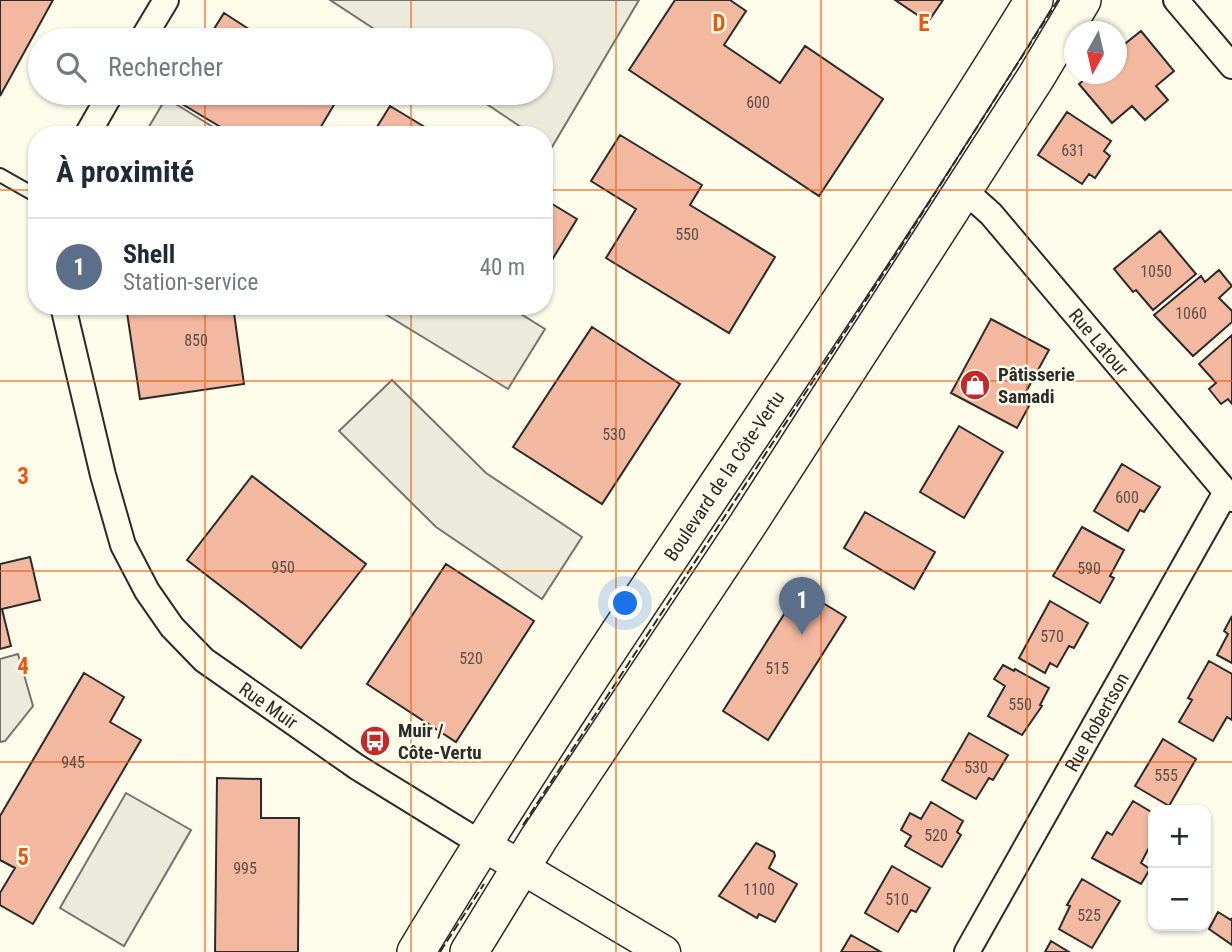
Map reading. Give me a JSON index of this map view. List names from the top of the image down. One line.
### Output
{"streets":{"main road":["Boulevard de la Côte-Vertu"],"street":["Rue Latour","Rue Muir","Rue Robertson"]},"crossings":[["Rue Latour","Rue Robertson"],["Boulevard de la Côte-Vertu","Rue Muir"]],"places":{"shop":["Pâtisserie Samadi"],"bus stop":["Muir / Côte-Vertu"]},"house_numbers":["600","631","550","1050","1060","850","530","600","950","590","570","520","515","550","945","530","555","520","995","1100","510","525"],"north":"bottom","page":{"search":"Rechercher","heading":"À proximité","list":[{"mark":"1","name":"Shell","note":"Station-service","value":"40 m"}],"pins":"1","map_buttons":["+","−"]},"grid":{"columns":["D","E"],"rows":["3","4","5"]}}
